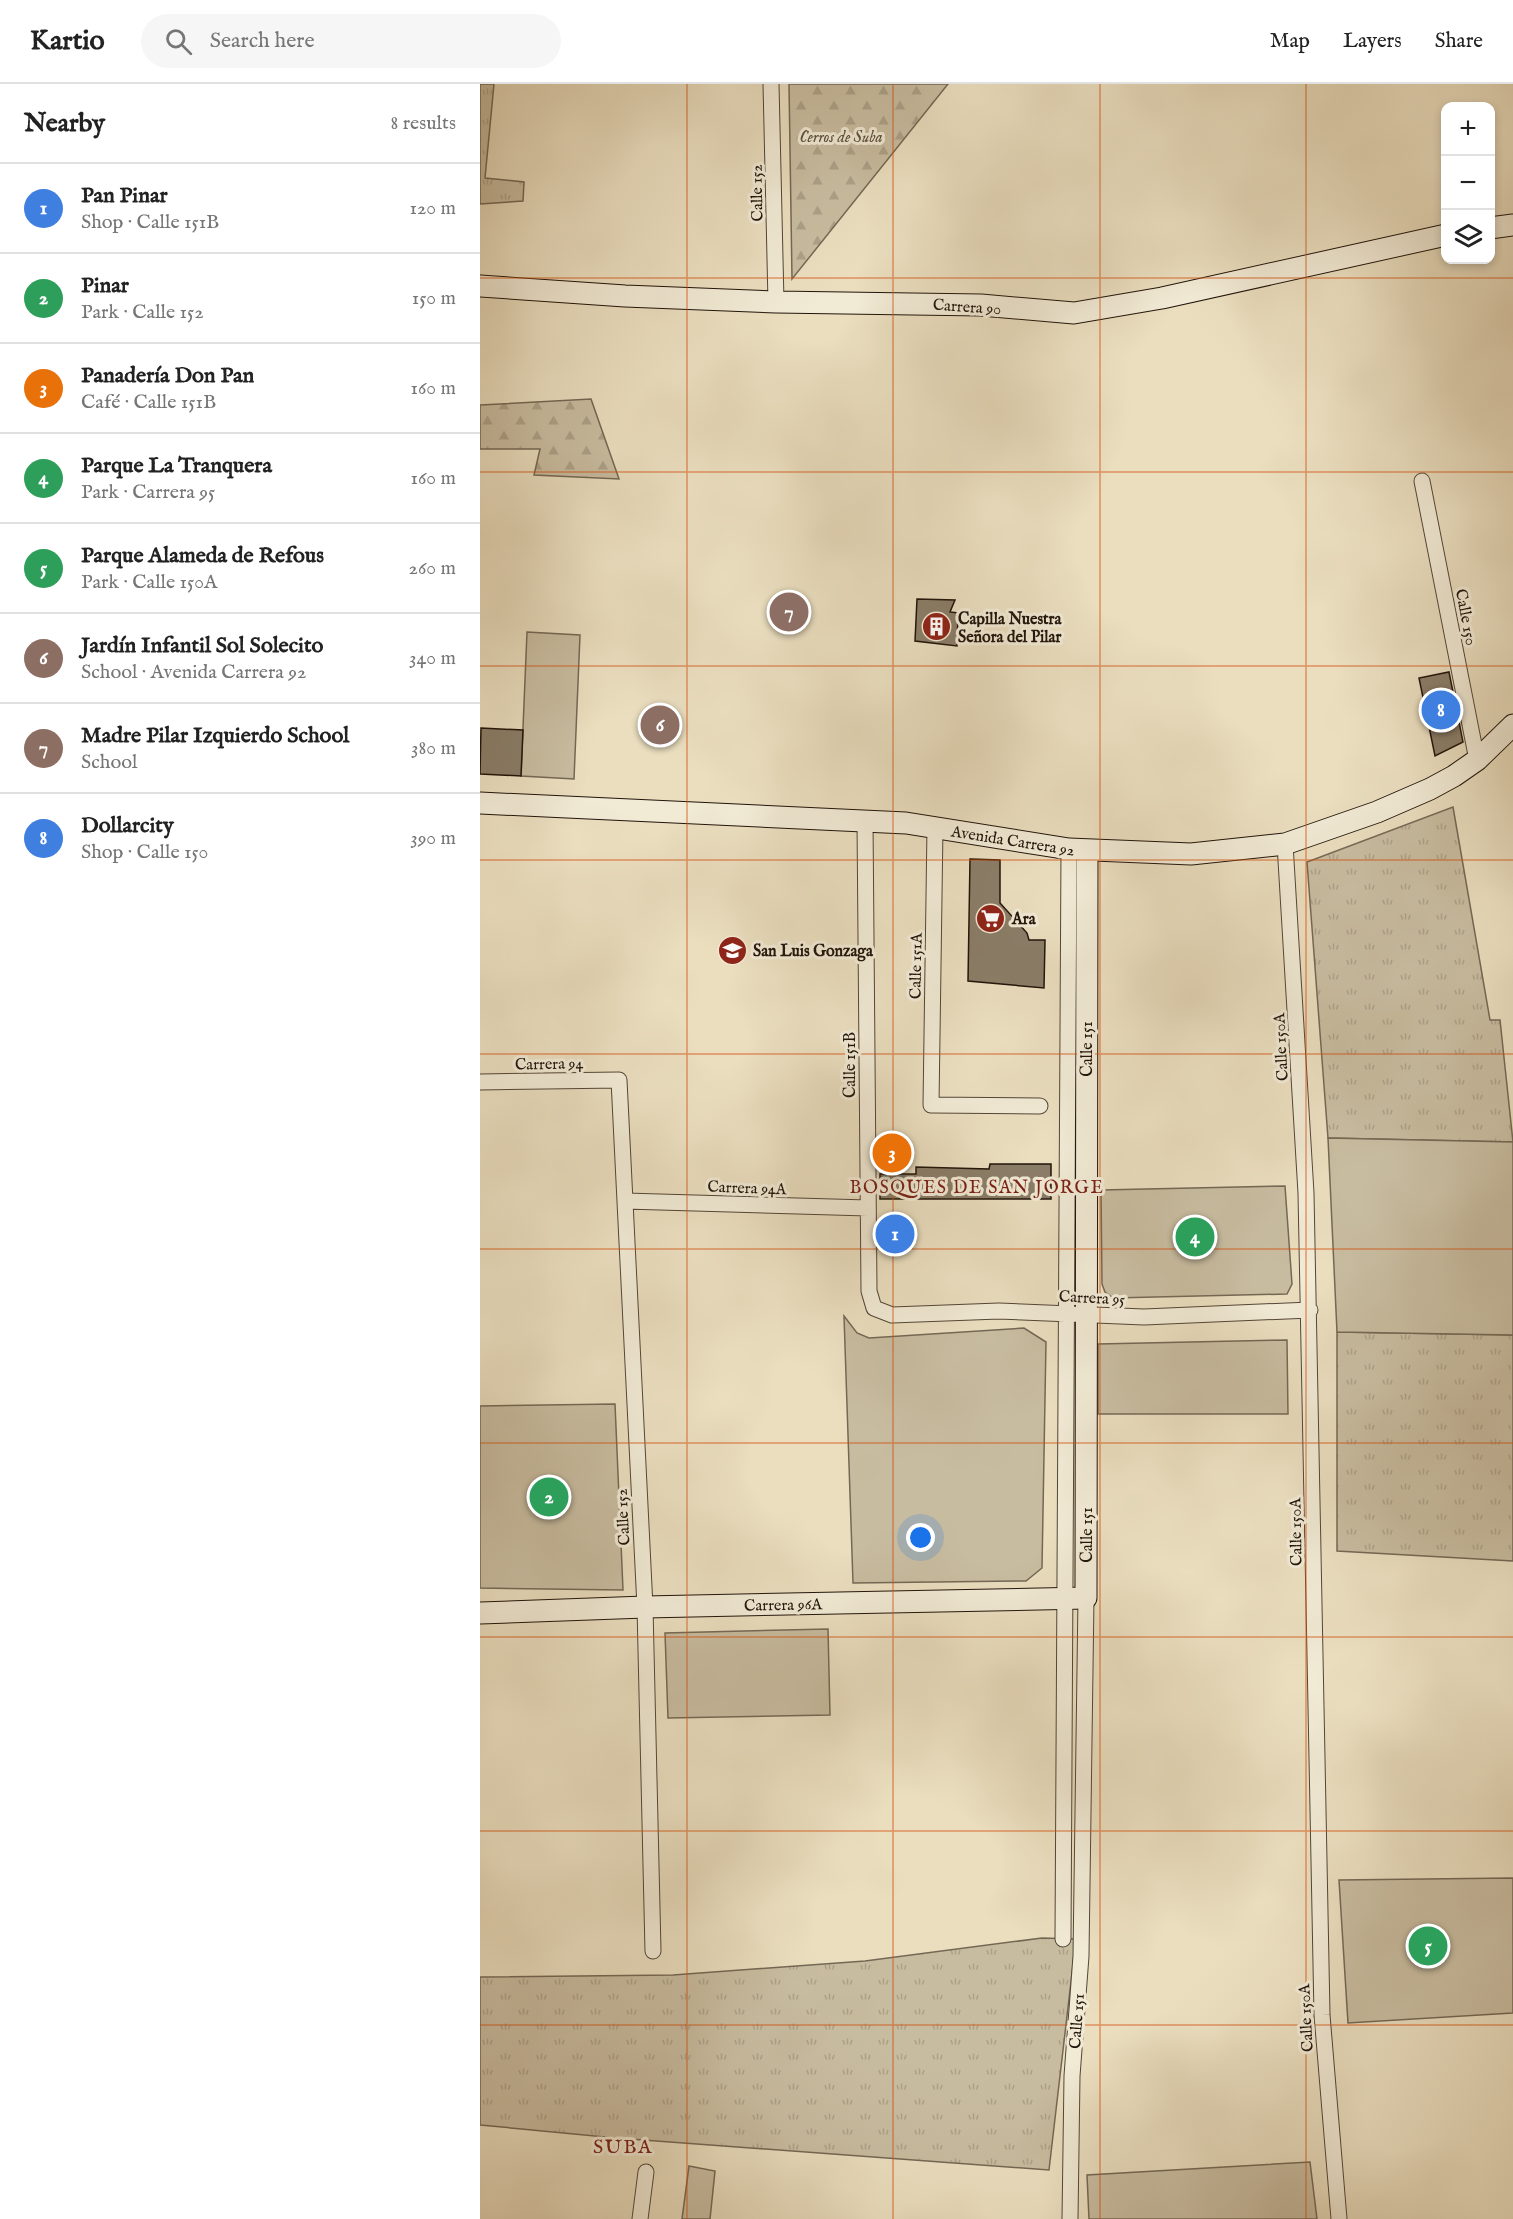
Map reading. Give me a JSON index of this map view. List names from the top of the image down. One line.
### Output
{"streets":{"street":["Calle 152","Carrera 90","Calle 150","Avenida Carrera 92","Calle 151A","Calle 150A","Calle 151","Carrera 94","Calle 151B","Carrera 94A","Carrera 95","Carrera 96A"]},"crossings":[["Calle 152","Carrera 90"],["Calle 152","Carrera 94"],["Calle 152","Carrera 94A"],["Calle 152","Carrera 96A"],["Calle 150","Avenida Carrera 92"],["Avenida Carrera 92","Calle 151A"],["Avenida Carrera 92","Calle 150A"],["Avenida Carrera 92","Calle 151"],["Avenida Carrera 92","Calle 151B"],["Calle 150A","Carrera 95"],["Calle 151","Carrera 95"],["Calle 151","Carrera 96A"],["Calle 151B","Carrera 94A"],["Calle 151B","Carrera 95"]],"districts":["BOSQUES DE SAN JORGE","SUBA"],"parks":["Cerros de Suba"],"places":{"building":["Capilla Nuestra Señora del Pilar"],"supermarket":["Ara"],"school or university":["San Luis Gonzaga"]},"page":{"header":"Kartio","search":"Search here","nav":["Map","Layers","Share"],"heading":["Nearby","8 results"],"map_buttons":["+","−"],"list":[{"mark":"1","name":"Pan Pinar","note":"Shop · Calle 151B","value":"120 m"},{"mark":"2","name":"Pinar","note":"Park · Calle 152","value":"150 m"},{"mark":"3","name":"Panadería Don Pan","note":"Café · Calle 151B","value":"160 m"},{"mark":"4","name":"Parque La Tranquera","note":"Park · Carrera 95","value":"160 m"},{"mark":"5","name":"Parque Alameda de Refous","note":"Park · Calle 150A","value":"260 m"},{"mark":"6","name":"Jardín Infantil Sol Solecito","note":"School · Avenida Carrera 92","value":"340 m"},{"mark":"7","name":"Madre Pilar Izquierdo School","note":"School","value":"380 m"},{"mark":"8","name":"Dollarcity","note":"Shop · Calle 150","value":"390 m"}],"pins":["7","8","6","3","1","4","2","5"]}}
